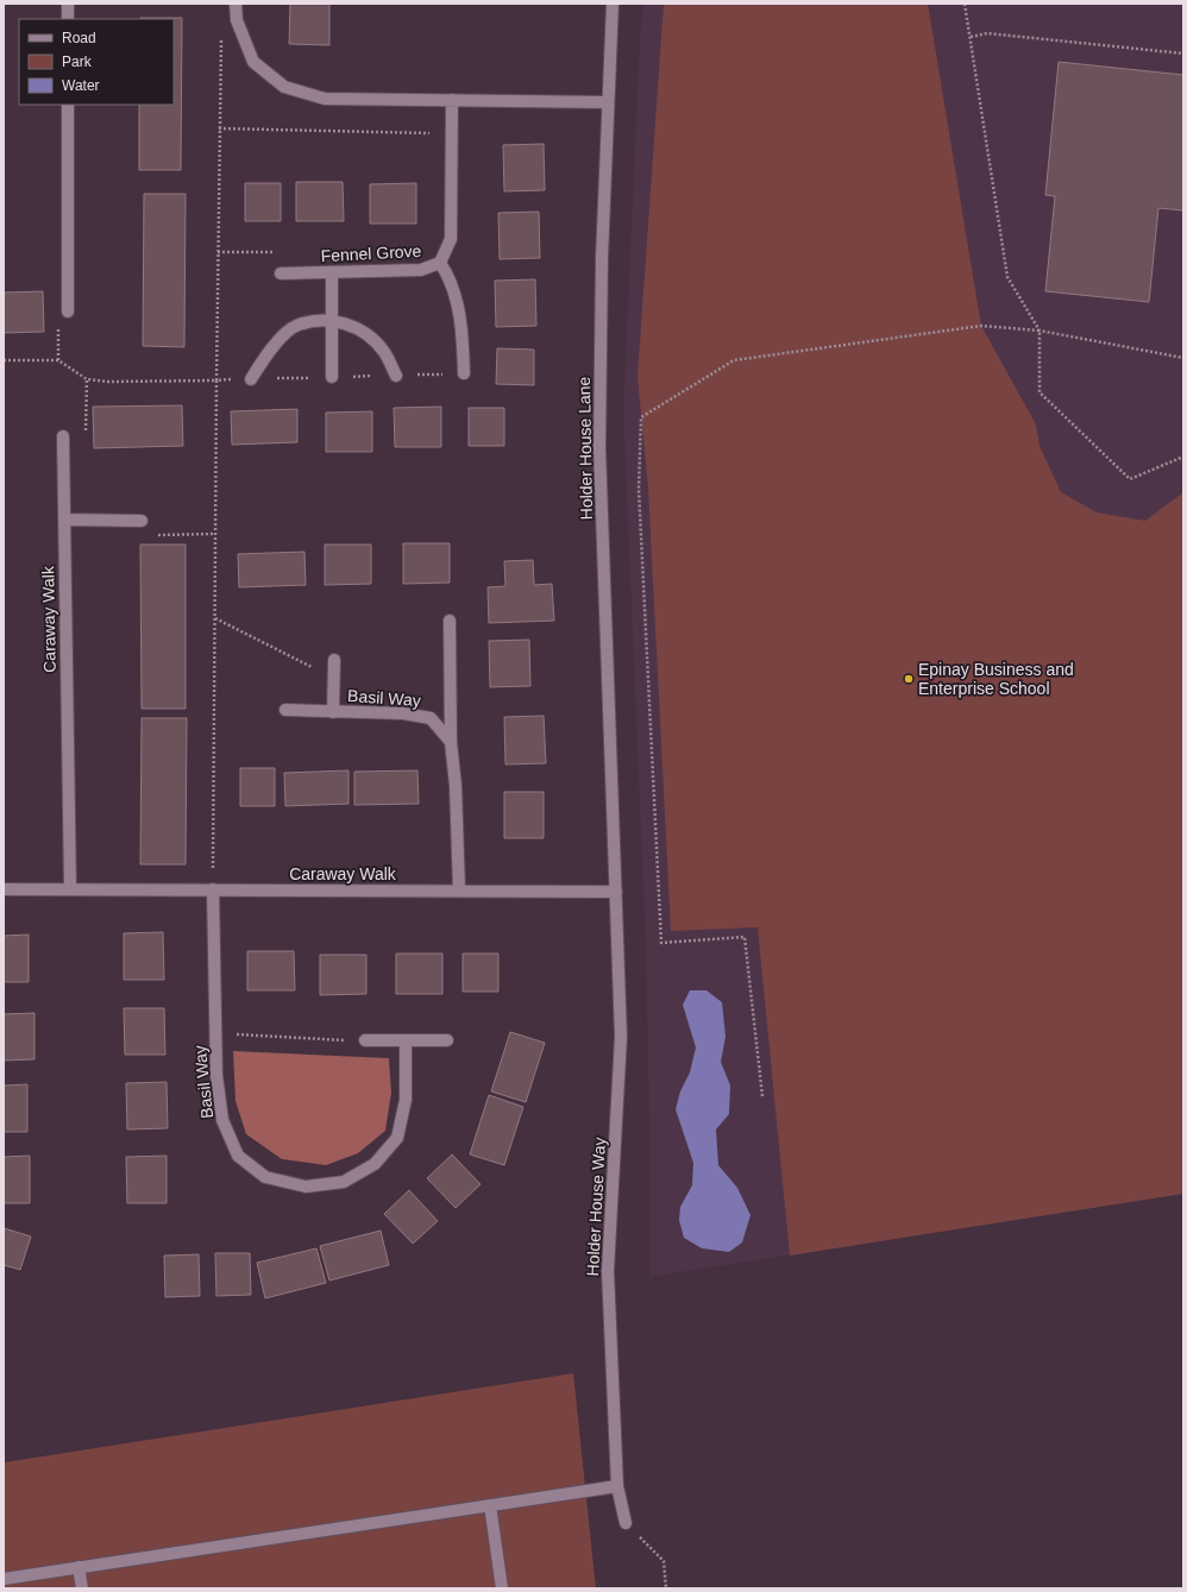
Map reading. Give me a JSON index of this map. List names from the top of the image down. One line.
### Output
{"streets":{"street":["Fennel Grove","Holder House Lane","Caraway Walk","Basil Way","Holder House Way"]},"crossings":[["Holder House Lane","Caraway Walk"],["Holder House Lane","Holder House Way"],["Caraway Walk","Basil Way"],["Caraway Walk","Holder House Way"]],"places":["Epinay Business and Enterprise School"],"legend":["Road","Park","Water"]}
